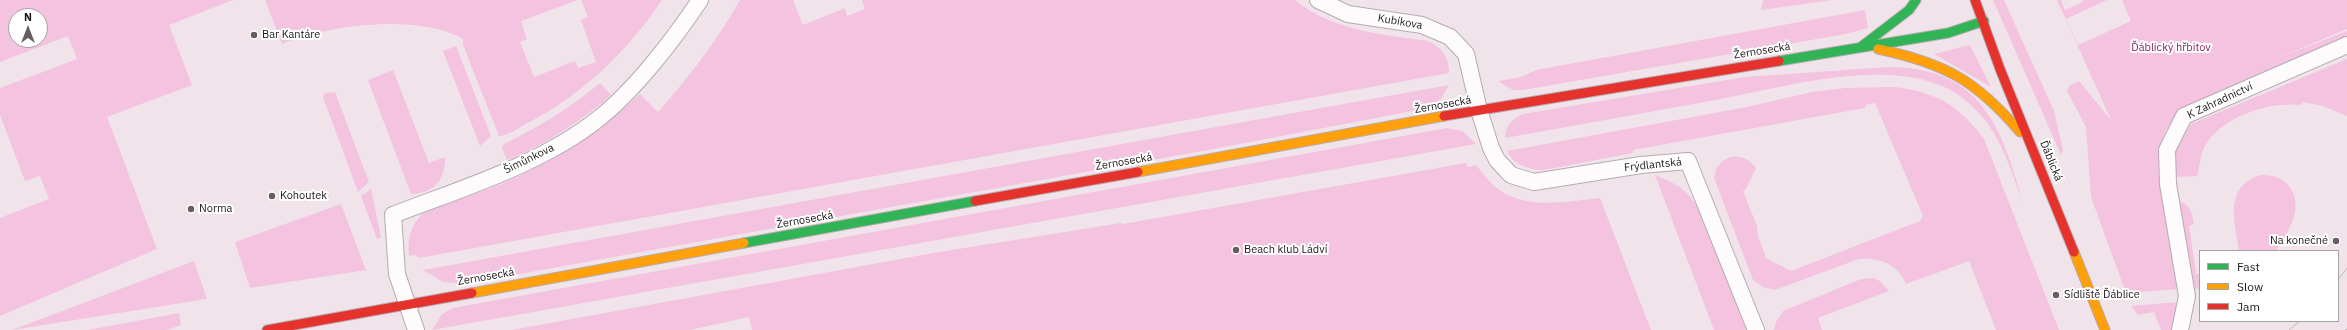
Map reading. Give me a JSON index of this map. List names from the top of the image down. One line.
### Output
{"streets":{"street":["Kubíkova","Žernosecká","K Zahradnictví","Šimůnkova","Ďáblická","Frýdlantská"]},"crossings":[["Kubíkova","Žernosecká"],["Kubíkova","Frýdlantská"],["Žernosecká","Šimůnkova"],["Žernosecká","Ďáblická"],["Žernosecká","Frýdlantská"]],"parks":["Ďáblický hřbitov"],"places":["Bar Kantáre","Kohoutek","Norma","Na konečné","Beach klub Ládví","Sídliště Ďáblice"],"legend":["Fast","Slow","Jam"],"north":"top"}
